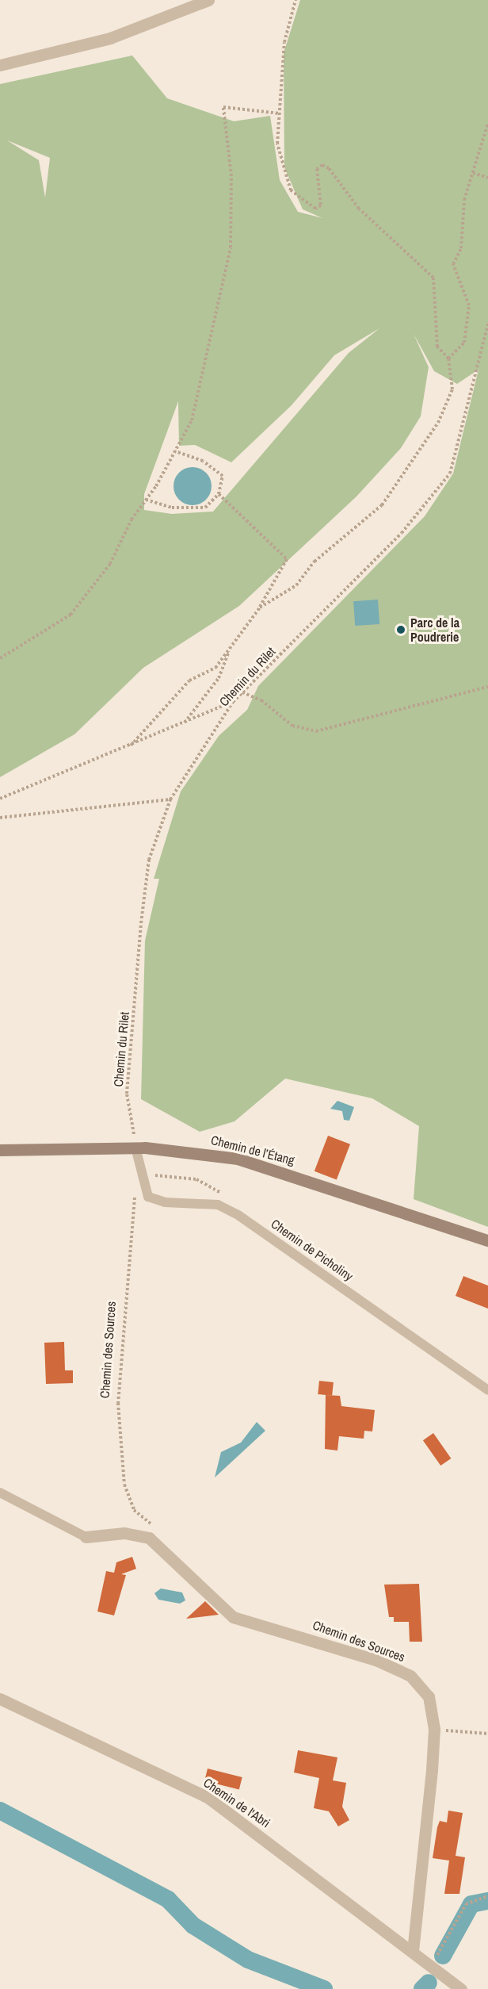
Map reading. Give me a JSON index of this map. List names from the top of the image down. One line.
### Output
{"streets":{"main road":["Chemin de l’Étang"],"street":["Chemin des Sources","Chemin de l'Abri"],"lane":["Chemin de Picholiny"],"path":["Chemin du Rilet"]},"crossings":[["Chemin du Rilet","Chemin de l’Étang"],["Chemin du Rilet","Chemin de Picholiny"],["Chemin de l’Étang","Chemin de Picholiny"],["Chemin des Sources","Chemin de l'Abri"]],"places":["Parc de la Poudrerie"]}
